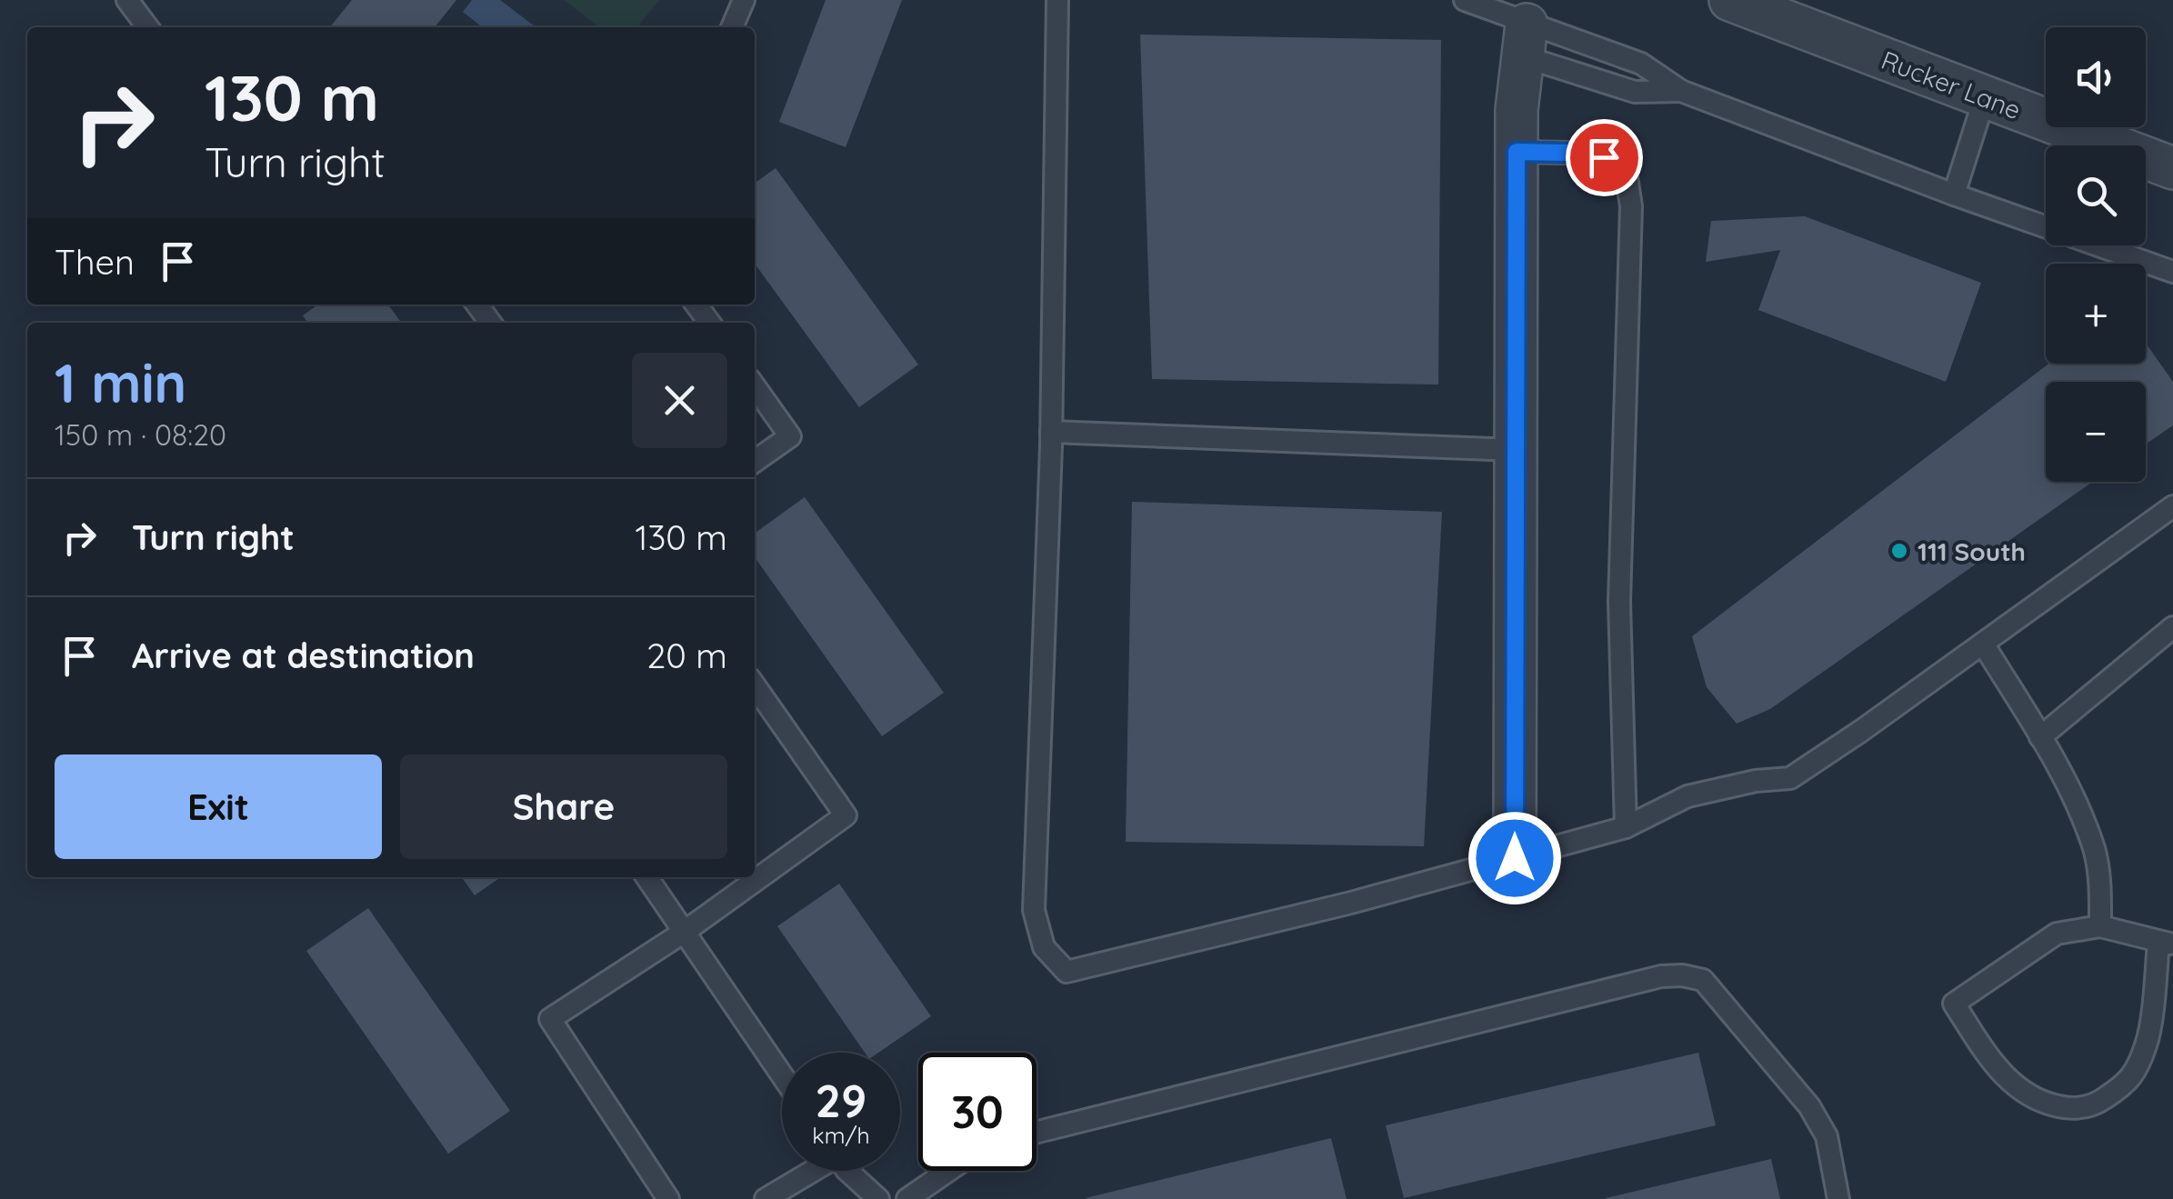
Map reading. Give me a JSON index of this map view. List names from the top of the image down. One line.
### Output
{"streets":{"street":["Rucker Lane"]},"places":["111 South"],"page":{"map_buttons":["+","−"],"turn":["130 m","Turn right"],"then":"Then","heading":["1 min","150 m · 08:20"],"list":[{"name":"Turn right","value":"130 m"},{"name":"Arrive at destination","value":"20 m"}],"buttons":["Exit","Share"],"speed":"29 km/h","limit":"30"}}
